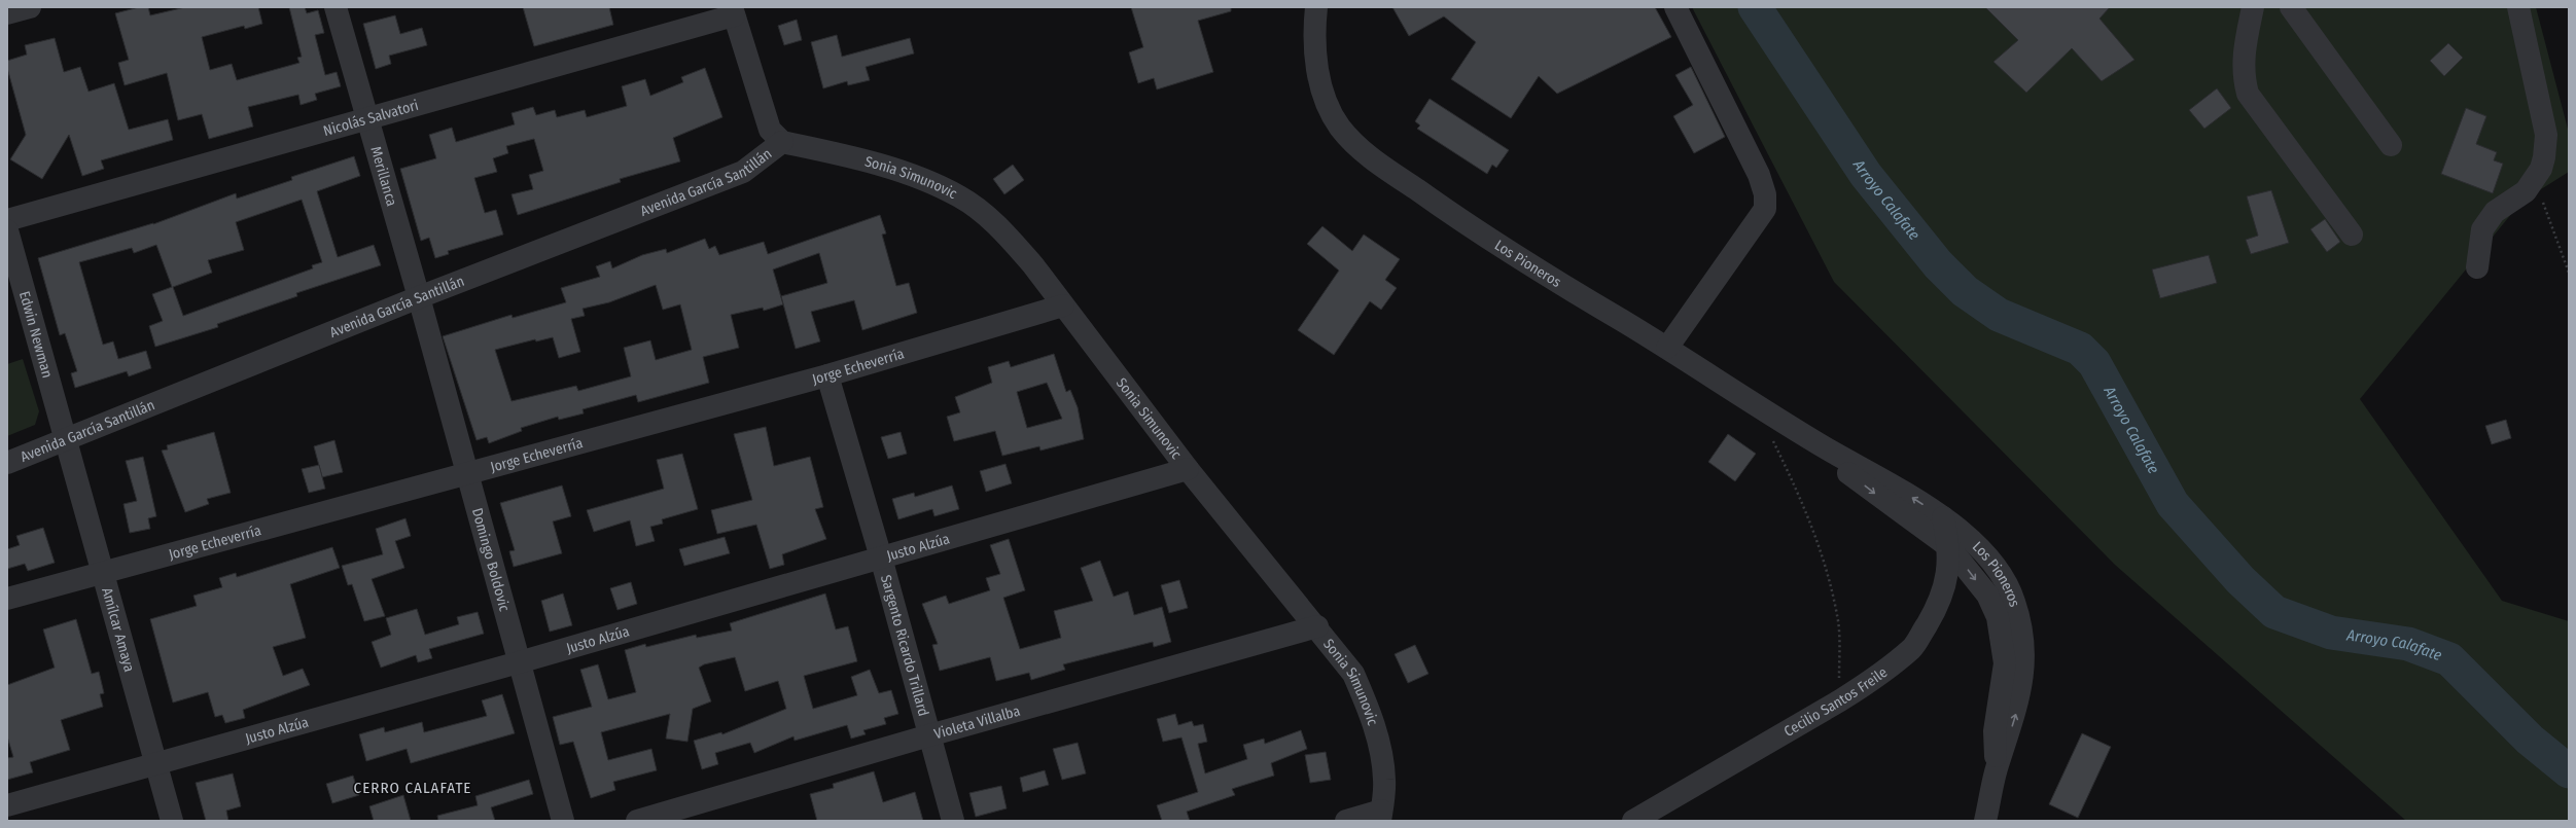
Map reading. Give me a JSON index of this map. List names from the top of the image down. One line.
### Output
{"streets":{"street":["Nicolás Salvatori","Merillanca","Sonia Simunovic","Avenida García Santillán","Los Pioneros","Edwin Newman","Jorge Echeverría","Justo Alzúa","Domingo Boldovic","Amílcar Amaya","Sargento Ricardo Trillard","Cecilio Santos Freile","Violeta Villalba"]},"crossings":[["Nicolás Salvatori","Merillanca"],["Merillanca","Avenida García Santillán"],["Merillanca","Domingo Boldovic"],["Sonia Simunovic","Avenida García Santillán"],["Sonia Simunovic","Jorge Echeverría"],["Sonia Simunovic","Justo Alzúa"],["Sonia Simunovic","Violeta Villalba"],["Avenida García Santillán","Edwin Newman"],["Avenida García Santillán","Domingo Boldovic"],["Avenida García Santillán","Amílcar Amaya"],["Los Pioneros","Cecilio Santos Freile"],["Edwin Newman","Amílcar Amaya"],["Jorge Echeverría","Domingo Boldovic"],["Jorge Echeverría","Amílcar Amaya"],["Jorge Echeverría","Sargento Ricardo Trillard"],["Justo Alzúa","Domingo Boldovic"],["Justo Alzúa","Amílcar Amaya"],["Justo Alzúa","Sargento Ricardo Trillard"],["Sargento Ricardo Trillard","Violeta Villalba"]],"districts":["CERRO CALAFATE"],"water":["Arroyo Calafate"]}
